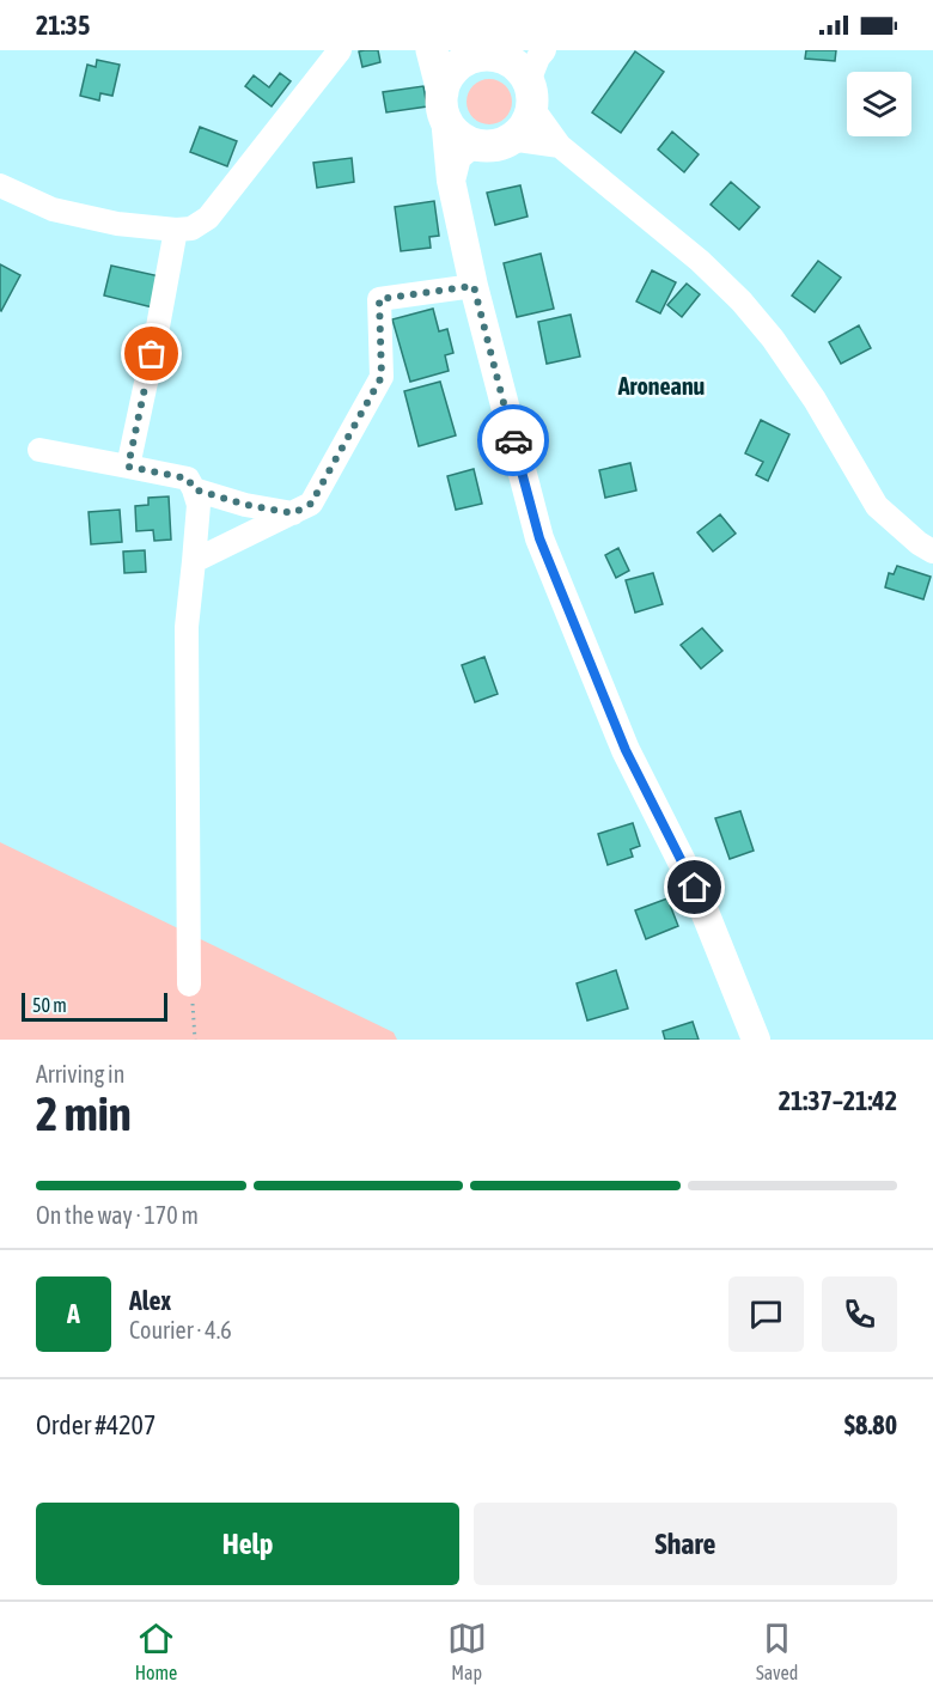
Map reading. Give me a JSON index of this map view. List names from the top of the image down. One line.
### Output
{"districts":["Aroneanu"],"scale_bar":"50 m","page":{"status":"21:35","scale":"50 m","heading":["2 min","Arriving in","21:37–21:42"],"panel":["Alex","Courier · 4.6","Order #4207","$8.80"],"bar":"On the way · 170 m","round":"A","buttons":["Help","Share"],"tabs":["Home","Map","Saved"]}}
